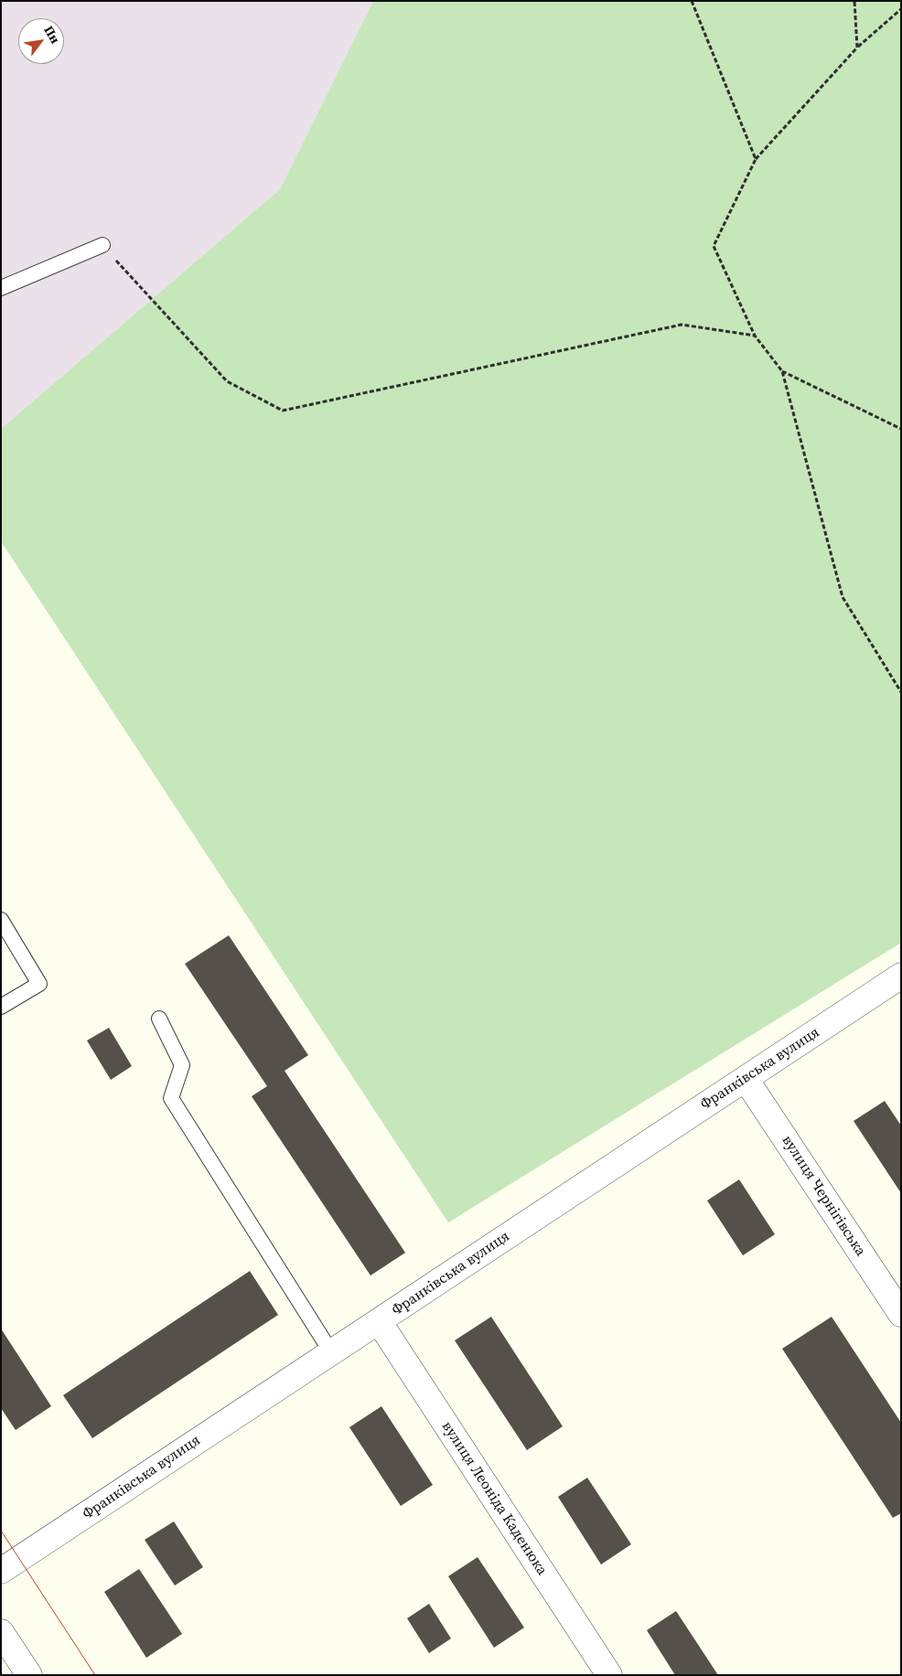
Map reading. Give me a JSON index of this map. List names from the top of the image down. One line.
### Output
{"streets":{"street":["Франківська вулиця","вулиця Чернігівська","вулиця Леоніда Каденюка"]},"crossings":[["Франківська вулиця","вулиця Чернігівська"],["Франківська вулиця","вулиця Леоніда Каденюка"]],"north":"top right"}
